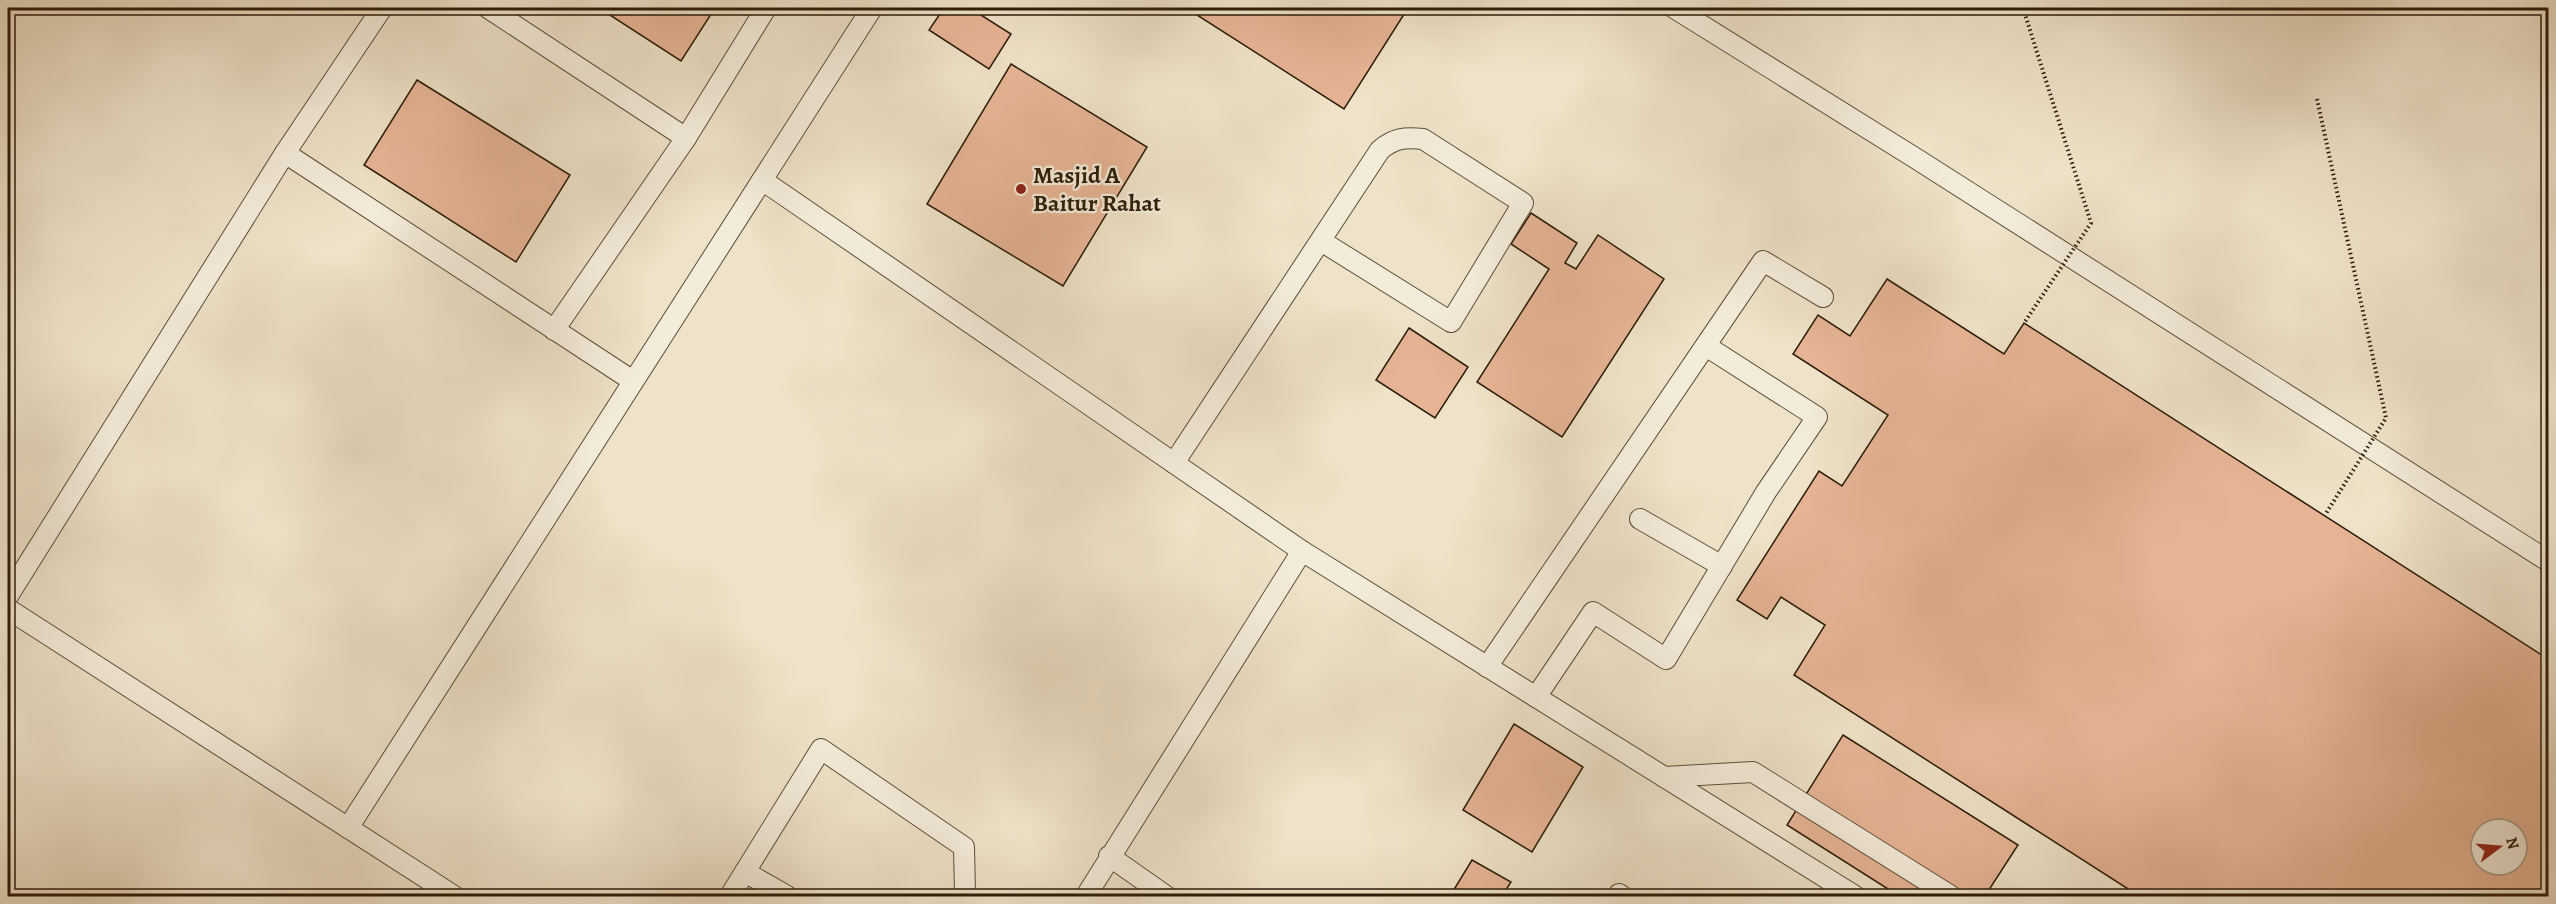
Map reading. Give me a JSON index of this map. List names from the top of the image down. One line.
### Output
{"places":["Masjid A Baitur Rahat"],"north":"right"}
